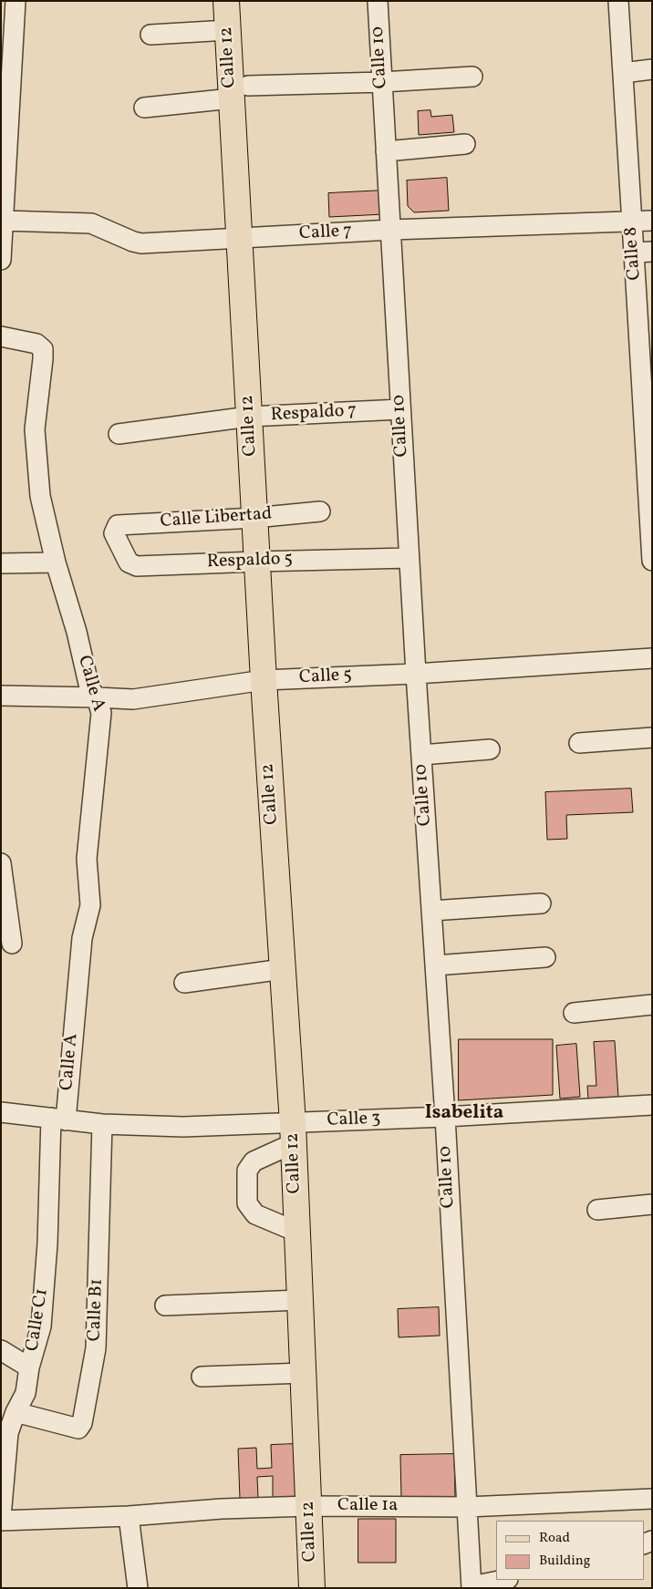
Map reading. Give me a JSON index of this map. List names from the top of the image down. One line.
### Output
{"streets":{"main road":["Calle 12"],"street":["Calle 10","Calle 7","Calle 8","Respaldo 7","Calle Libertad","Respaldo 5","Calle 5","Calle A","Calle 3","Calle B1","Calle C1","Calle 1a"]},"crossings":[["Calle 12","Calle 7"],["Calle 12","Respaldo 7"],["Calle 12","Calle Libertad"],["Calle 12","Respaldo 5"],["Calle 12","Calle 5"],["Calle 12","Calle 3"],["Calle 12","Calle 1a"],["Calle 10","Calle 7"],["Calle 10","Respaldo 7"],["Calle 10","Respaldo 5"],["Calle 10","Calle 5"],["Calle 10","Calle 3"],["Calle 10","Calle 1a"],["Calle 7","Calle 8"],["Calle Libertad","Respaldo 5"],["Calle 5","Calle A"],["Calle A","Calle 3"],["Calle A","Calle C1"],["Calle 3","Calle B1"],["Calle 3","Calle C1"],["Calle B1","Calle C1"],["Calle C1","Calle 1a"]],"districts":["Isabelita"],"legend":["Road","Building"]}
